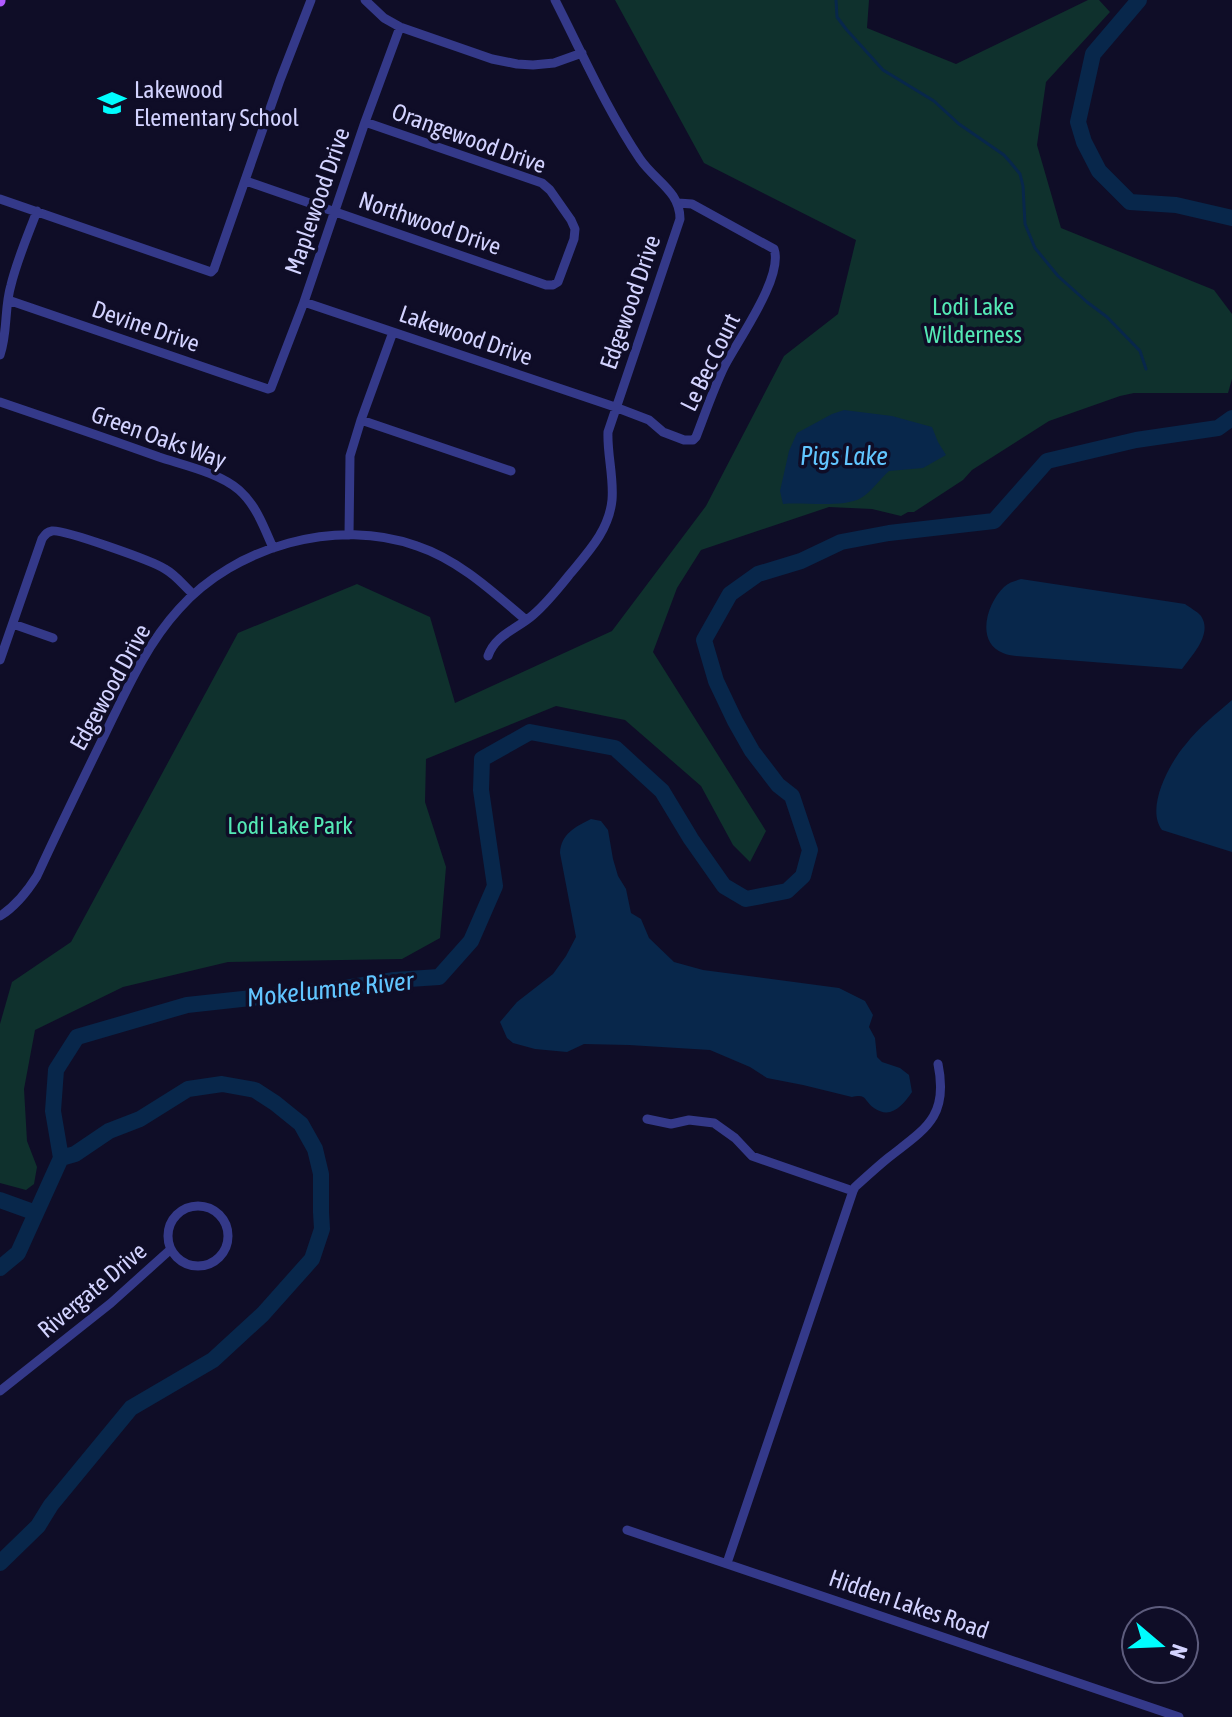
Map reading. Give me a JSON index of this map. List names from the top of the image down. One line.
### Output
{"streets":{"street":["Orangewood Drive","Maplewood Drive","Northwood Drive","Edgewood Drive","Devine Drive","Lakewood Drive","Le Bec Court","Green Oaks Way","Rivergate Drive","Hidden Lakes Road"]},"crossings":[["Orangewood Drive","Maplewood Drive"],["Orangewood Drive","Northwood Drive"],["Maplewood Drive","Northwood Drive"],["Maplewood Drive","Devine Drive"],["Maplewood Drive","Lakewood Drive"],["Edgewood Drive","Lakewood Drive"],["Edgewood Drive","Le Bec Court"],["Edgewood Drive","Green Oaks Way"],["Lakewood Drive","Le Bec Court"]],"water":["Pigs Lake","Mokelumne River"],"parks":["Lodi Lake Wilderness","Lodi Lake Park"],"places":{"school or university":["Lakewood Elementary School"]},"north":"right"}
